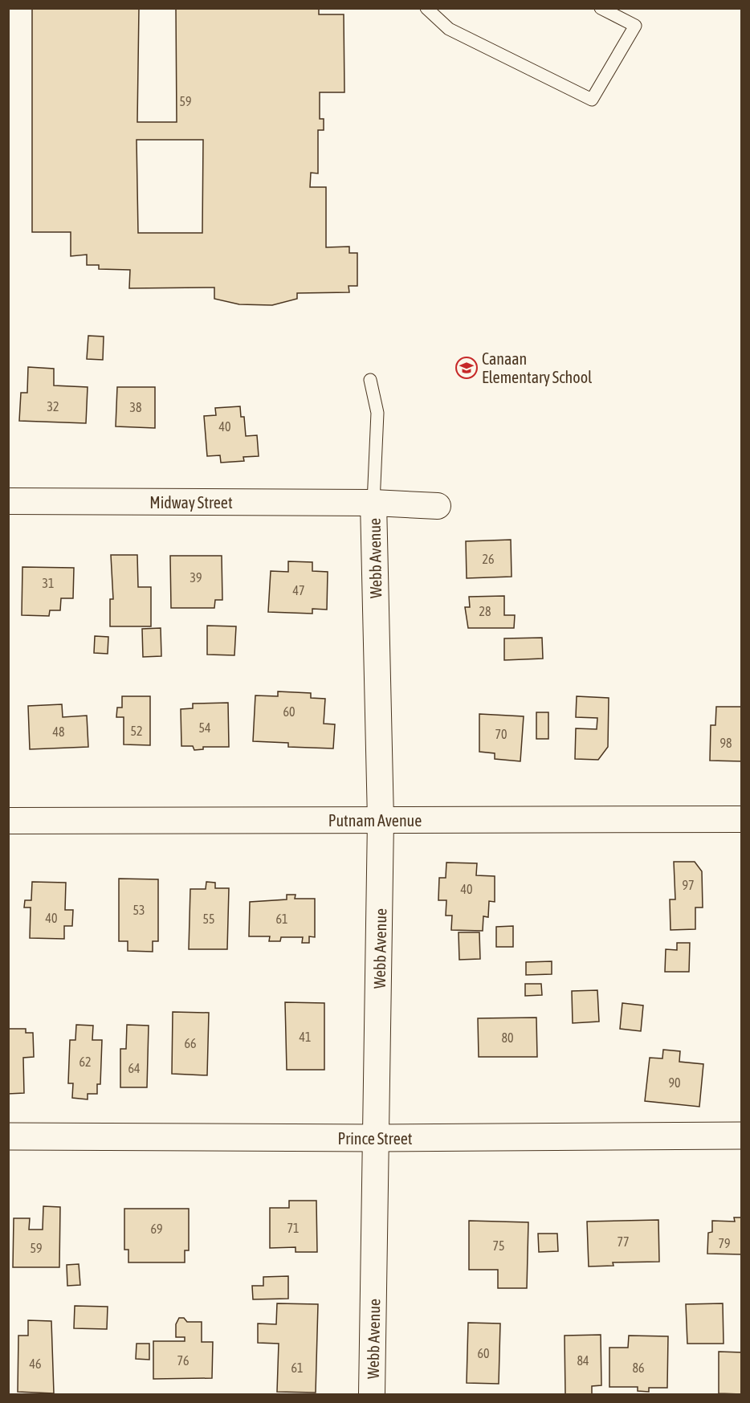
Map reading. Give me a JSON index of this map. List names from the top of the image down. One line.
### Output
{"streets":{"street":["Midway Street","Webb Avenue","Putnam Avenue","Prince Street"]},"crossings":[["Midway Street","Webb Avenue"],["Webb Avenue","Putnam Avenue"],["Webb Avenue","Prince Street"]],"places":{"school or university":["Canaan Elementary School"]},"house_numbers":["59","32","38","40","26","39","31","47","28","60","54","52","48","70","98","97","40","53","40","55","61","41","80","66","62","64","90","71","69","77","79","75","59","60","76","84","46","61","86"]}
